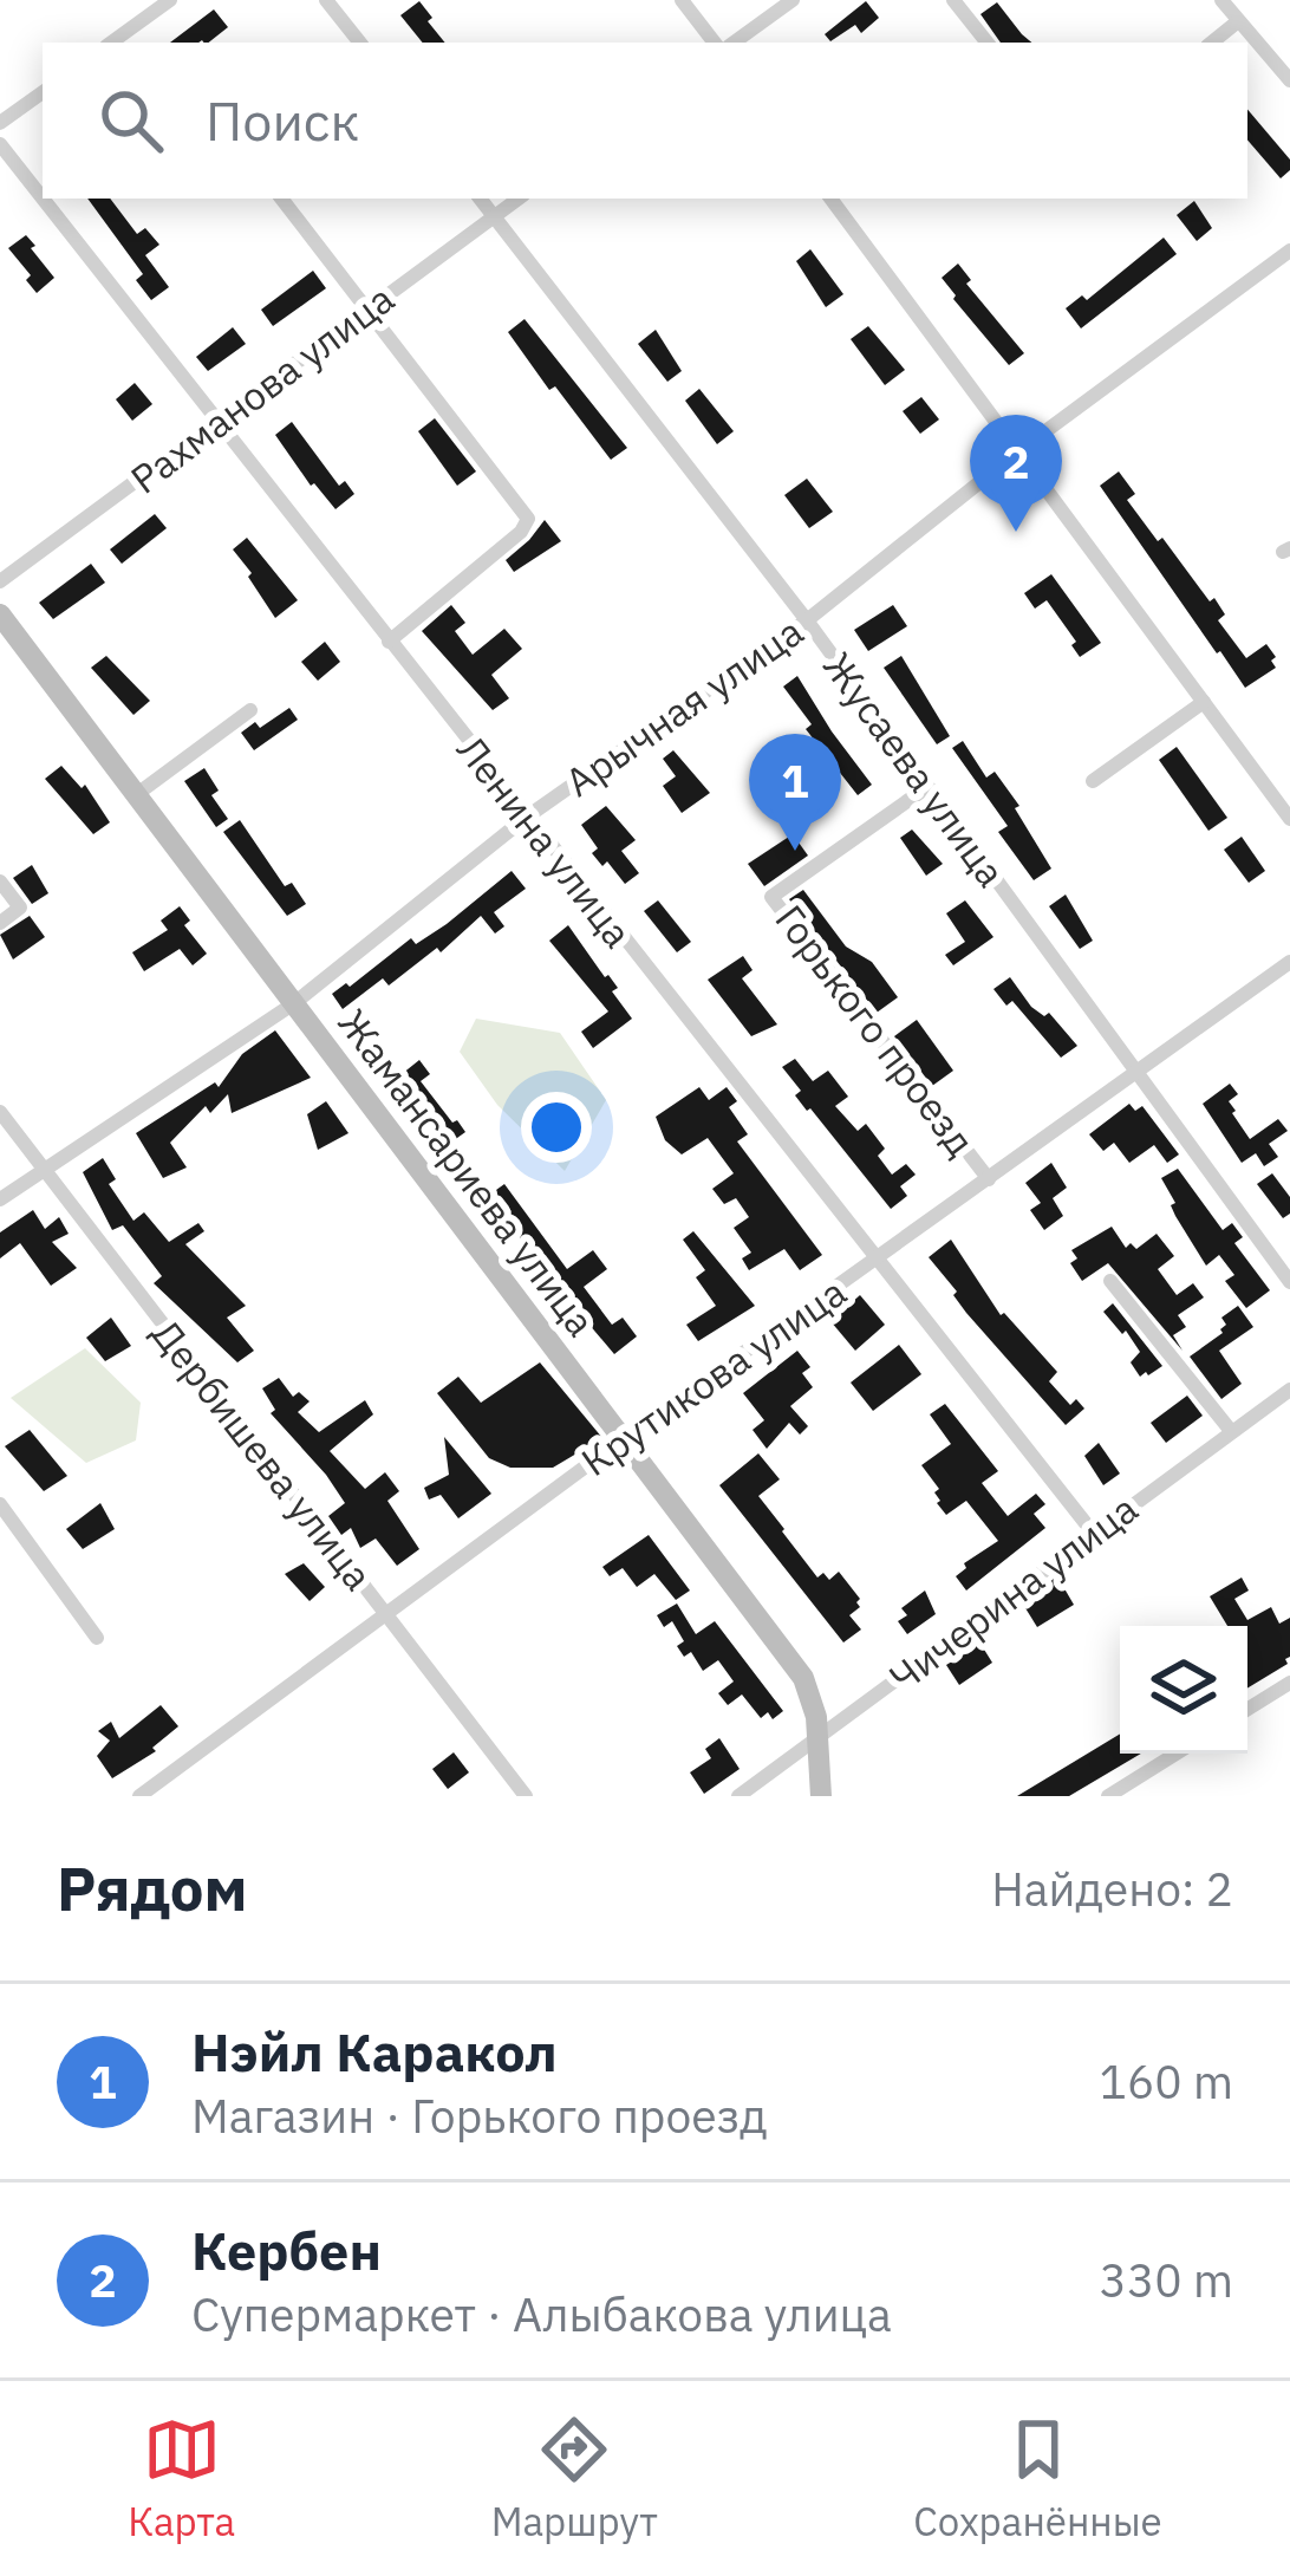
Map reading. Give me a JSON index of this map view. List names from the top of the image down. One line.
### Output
{"streets":{"street":["Рахманова улица","Арычная улица","Жусаева улица","Ленина улица","Горького проезд","Жамансариева улица","Крутикова улица","Дербишева улица","Чичерина улица"]},"crossings":[["Рахманова улица","Жусаева улица"],["Рахманова улица","Ленина улица"],["Арычная улица","Жусаева улица"],["Арычная улица","Ленина улица"],["Арычная улица","Жамансариева улица"],["Арычная улица","Дербишева улица"],["Жусаева улица","Горького проезд"],["Жусаева улица","Крутикова улица"],["Ленина улица","Крутикова улица"],["Ленина улица","Чичерина улица"],["Горького проезд","Крутикова улица"],["Жамансариева улица","Крутикова улица"],["Жамансариева улица","Чичерина улица"],["Крутикова улица","Дербишева улица"]],"page":{"search":"Поиск","pins":["2","1"],"heading":["Рядом","Найдено: 2"],"list":[{"mark":"1","name":"Нэйл Каракол","note":"Магазин · Горького проезд","value":"160 m"},{"mark":"2","name":"Кербен","note":"Супермаркет · Алыбакова улица","value":"330 m"}],"nav":["Карта","Маршрут","Сохранённые"]}}
